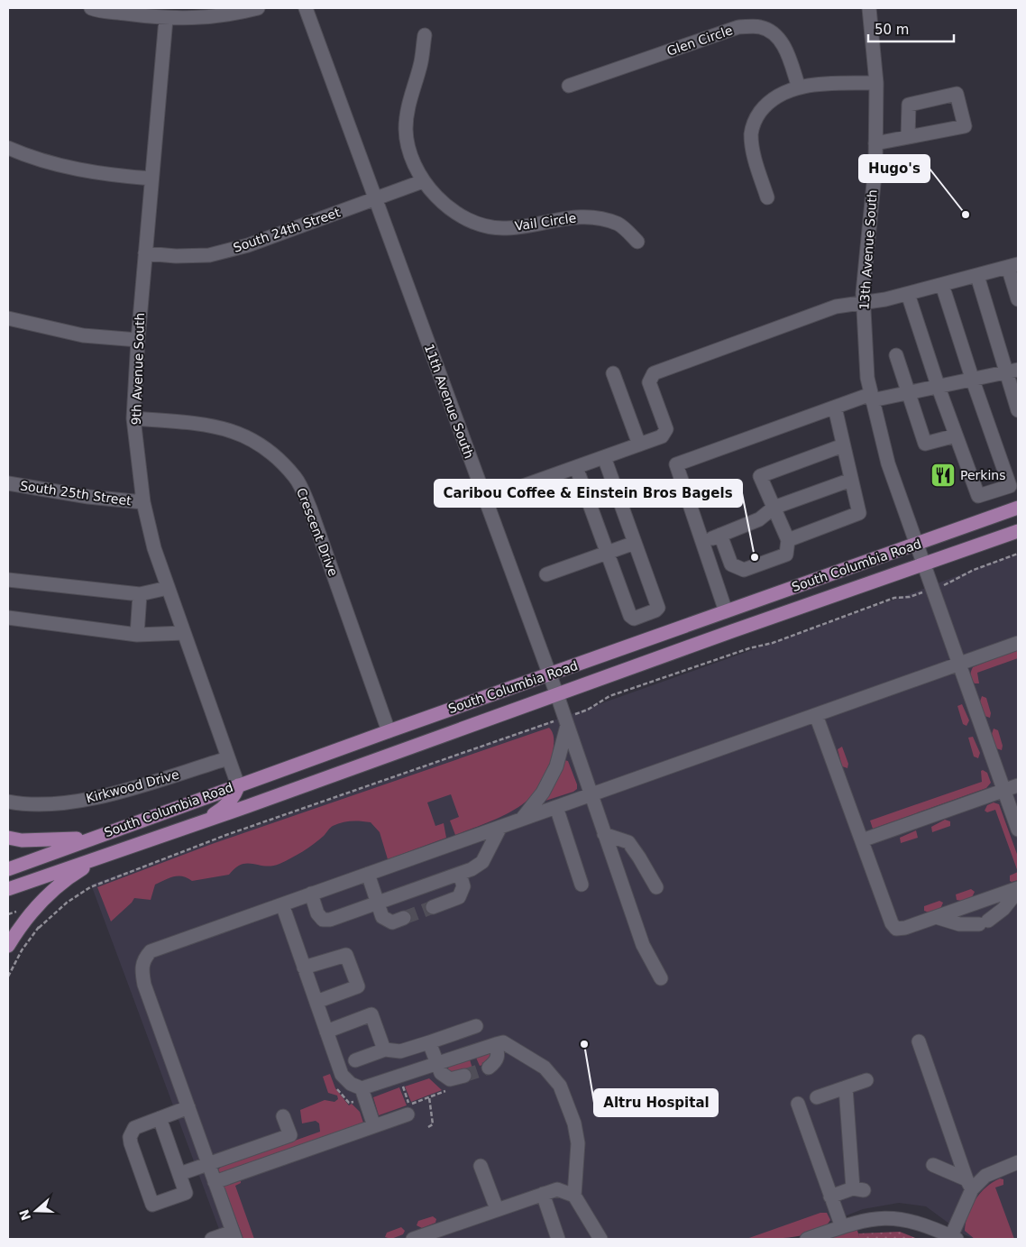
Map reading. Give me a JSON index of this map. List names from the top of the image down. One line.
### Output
{"streets":{"main road":["South Columbia Road"],"street":["Glen Circle","Vail Circle","South 24th Street","13th Avenue South","9th Avenue South","11th Avenue South","South 25th Street","Crescent Drive","Kirkwood Drive"]},"crossings":[["Vail Circle","South 24th Street"],["South 24th Street","9th Avenue South"],["South 24th Street","11th Avenue South"],["13th Avenue South","South Columbia Road"],["9th Avenue South","South 25th Street"],["9th Avenue South","Crescent Drive"],["9th Avenue South","South Columbia Road"],["9th Avenue South","Kirkwood Drive"],["11th Avenue South","South Columbia Road"],["Crescent Drive","South Columbia Road"]],"places":{"other":["Hugo's","Caribou Coffee & Einstein Bros Bagels","Altru Hospital"],"restaurant":["Perkins"]},"scale_bar":"50 m","north":"left"}
